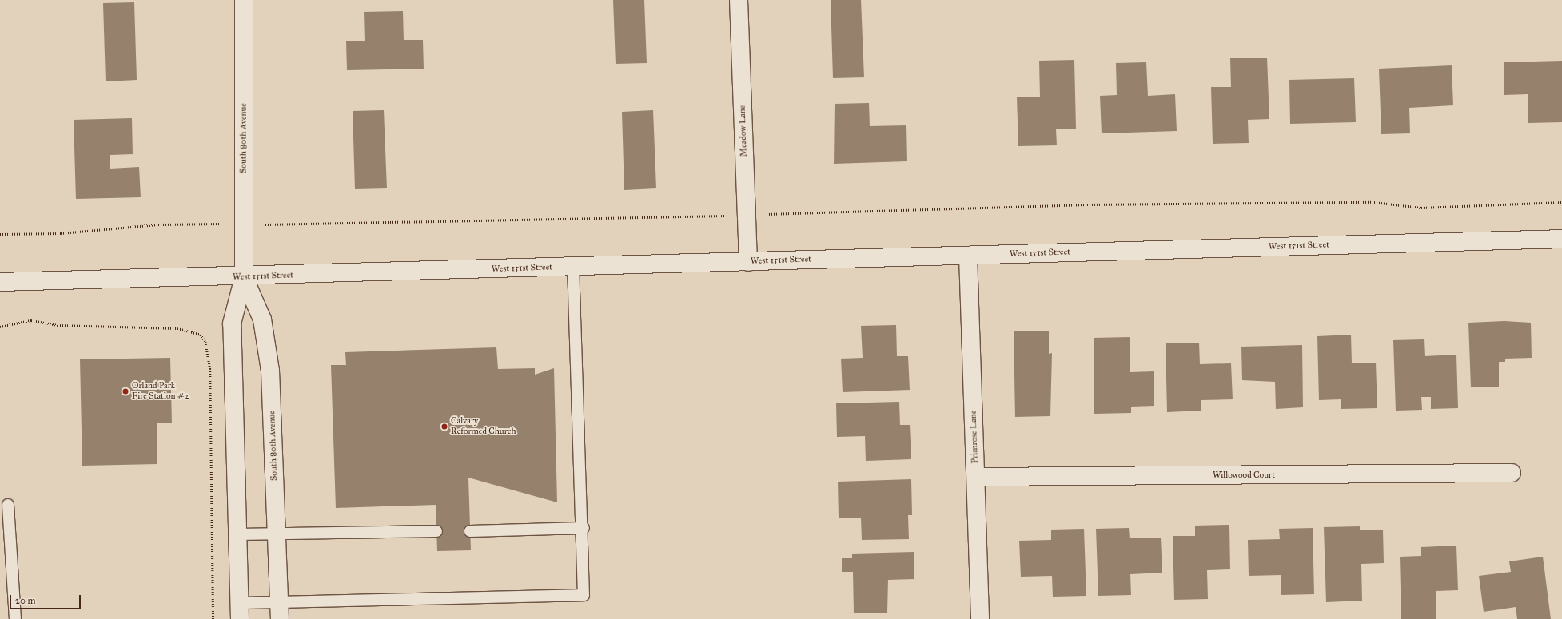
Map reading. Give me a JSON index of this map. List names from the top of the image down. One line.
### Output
{"streets":{"street":["Meadow Lane","South 80th Avenue","West 151st Street","Primrose Lane","Willowood Court"]},"crossings":[["Meadow Lane","West 151st Street"],["South 80th Avenue","West 151st Street"],["West 151st Street","Primrose Lane"],["Primrose Lane","Willowood Court"]],"places":["Orland Park Fire Station #2","Calvary Reformed Church"],"scale_bar":"20 m"}
